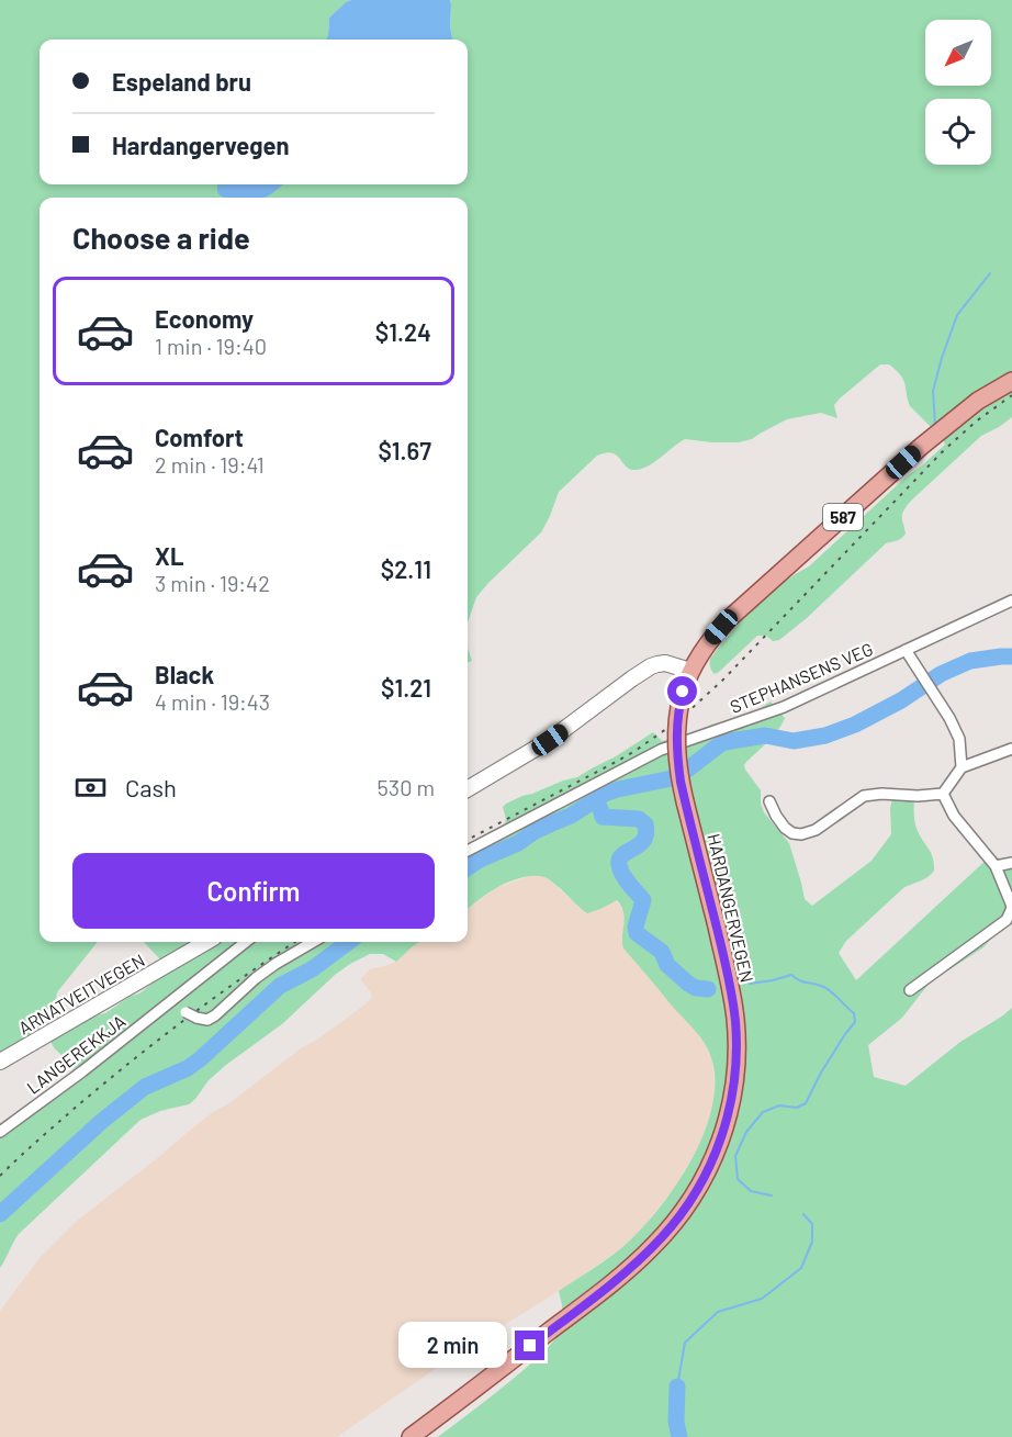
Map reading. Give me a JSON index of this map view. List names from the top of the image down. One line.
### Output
{"streets":{"main road":["587","HARDANGERVEGEN","ARNATVEITVEGEN"],"street":["STEPHANSENS VEG","LANGEREKKJA"]},"crossings":[["587","HARDANGERVEGEN"]],"north":"bottom left","page":{"banner":["Espeland bru","Hardangervegen"],"heading":"Choose a ride","list":[{"name":"Economy","note":"1 min · 19:40","value":"$1.24"},{"name":"Comfort","note":"2 min · 19:41","value":"$1.67"},{"name":"XL","note":"3 min · 19:42","value":"$2.11"},{"name":"Black","note":"4 min · 19:43","value":"$1.21"}],"pay":["Cash","530 m"],"buttons":"Confirm","bubble":"2 min"}}
